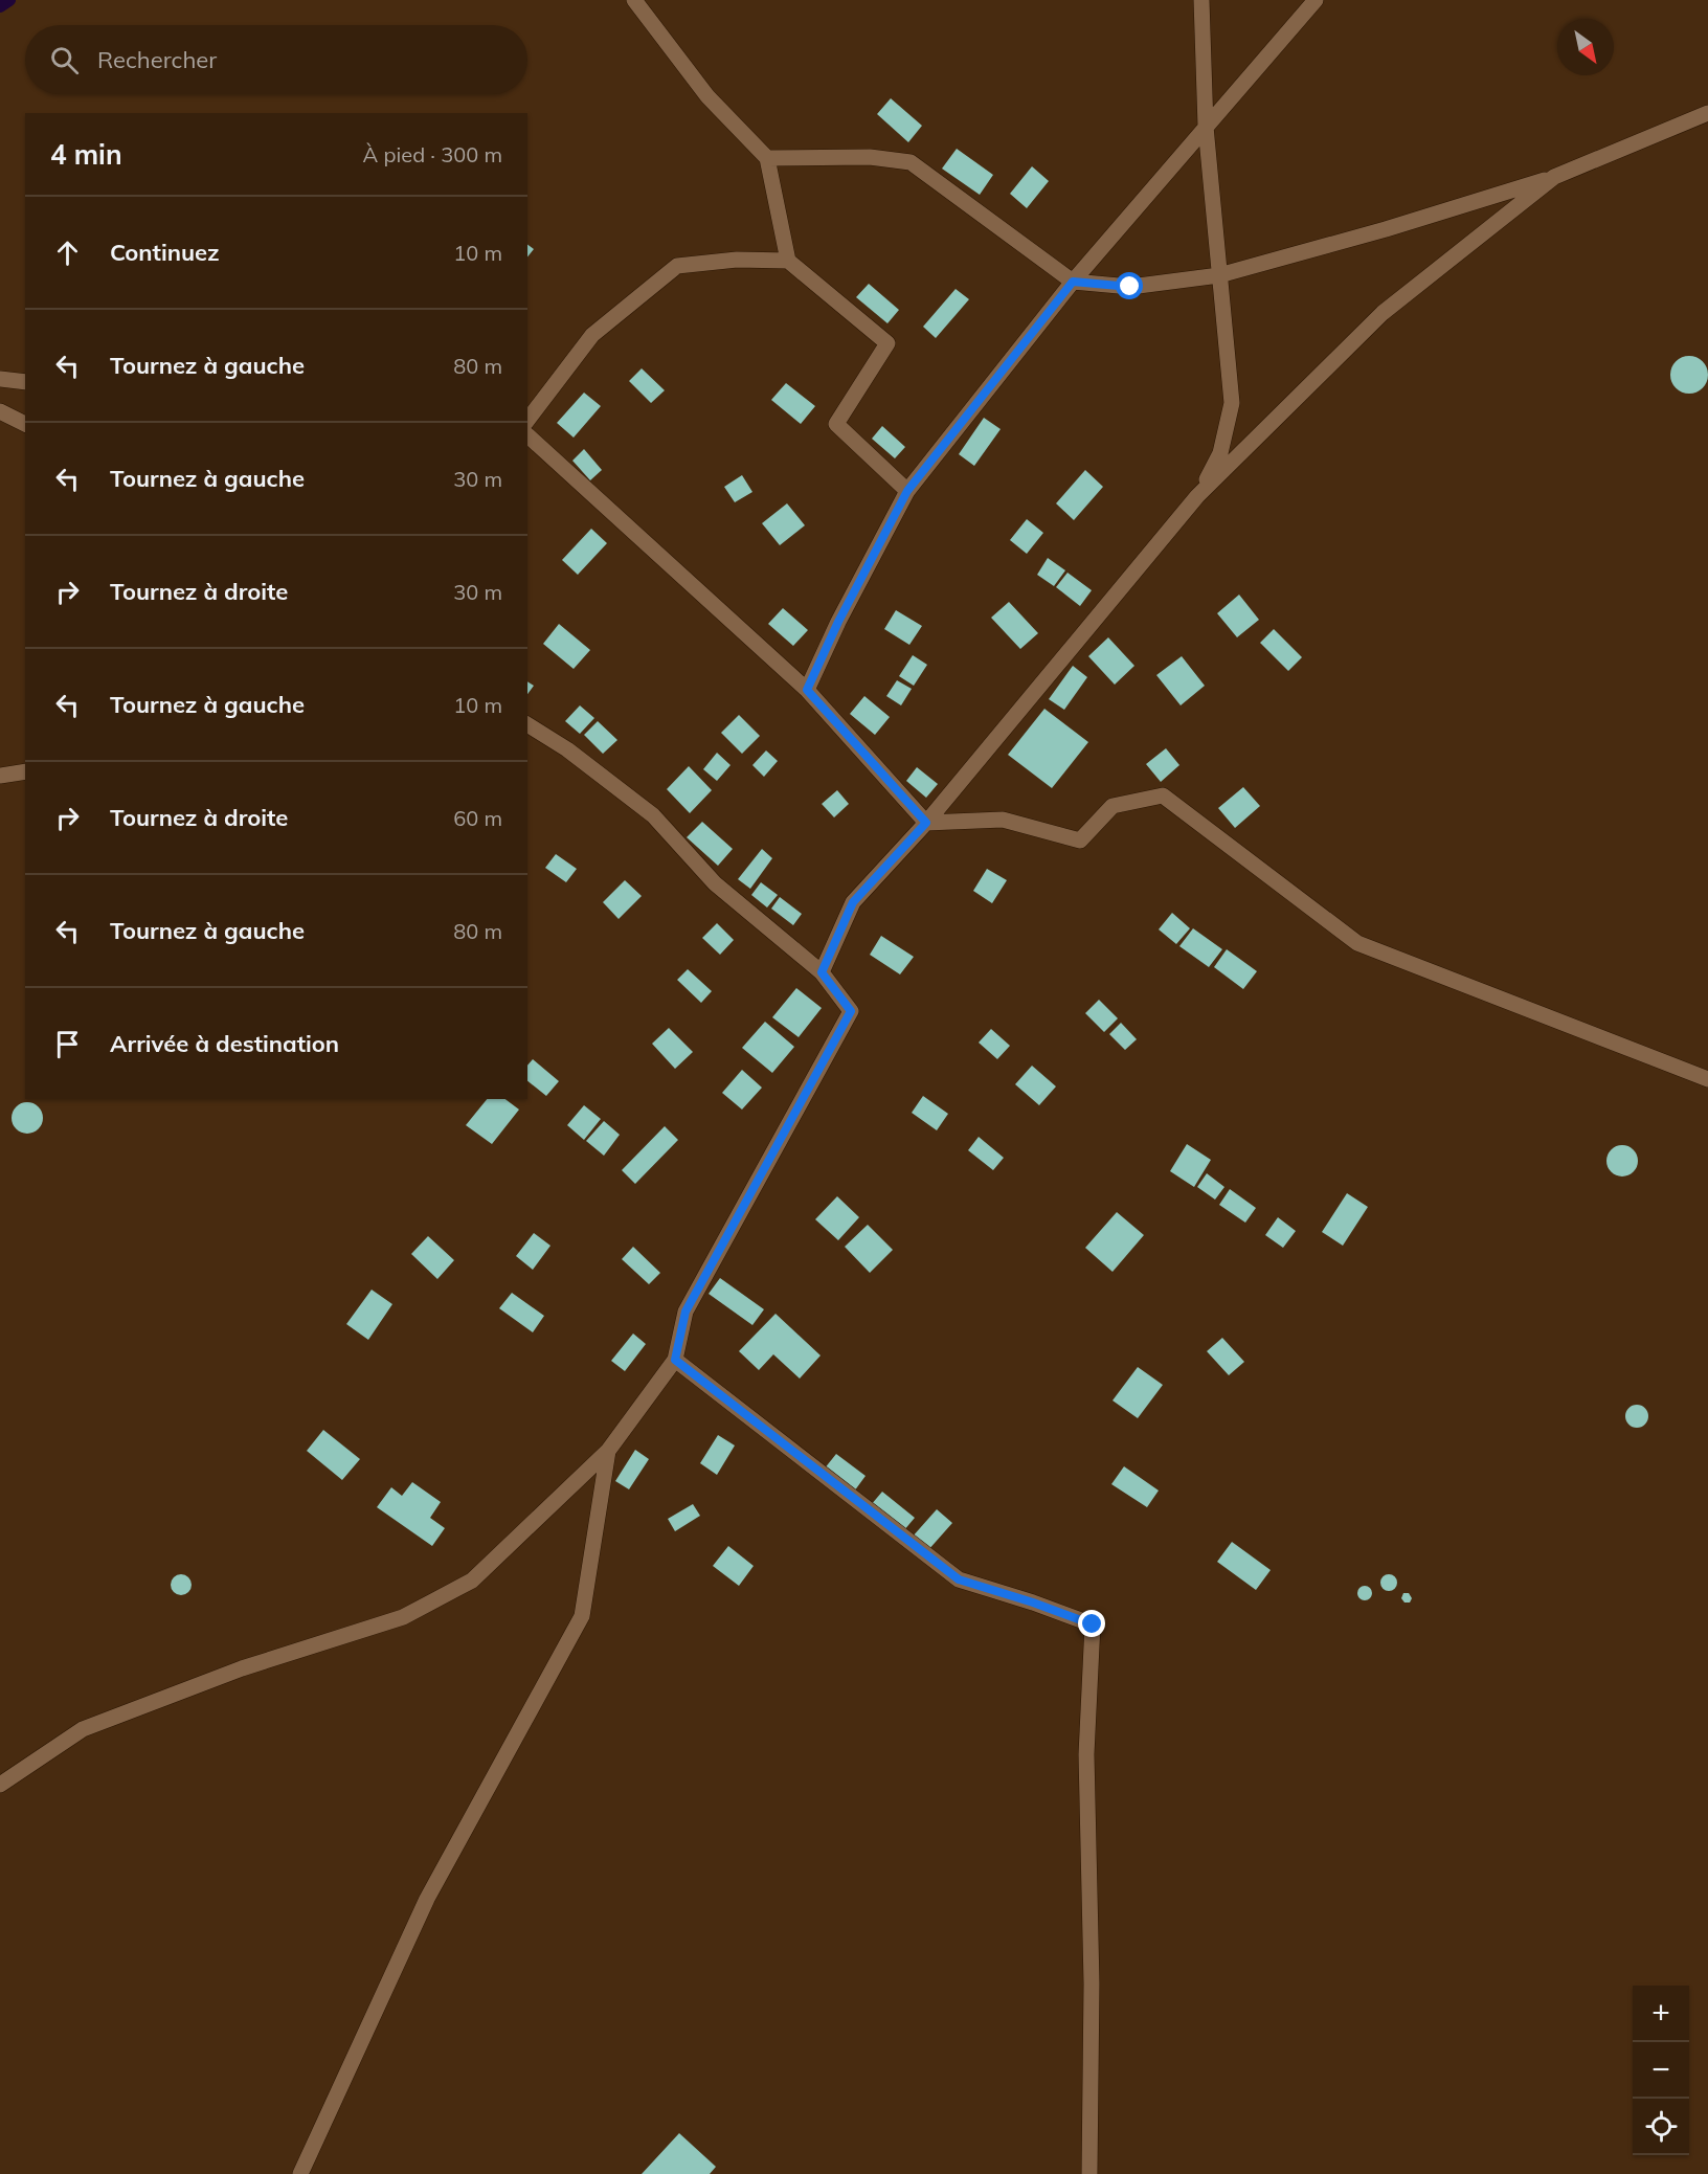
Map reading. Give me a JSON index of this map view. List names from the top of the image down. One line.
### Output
{"north":"bottom right","page":{"search":"Rechercher","heading":["4 min","À pied · 300 m"],"list":[["Continuez","10 m"],["Tournez à gauche","80 m"],["Tournez à gauche","30 m"],["Tournez à droite","30 m"],["Tournez à gauche","10 m"],["Tournez à droite","60 m"],["Tournez à gauche","80 m"],"Arrivée à destination"],"map_buttons":["+","−"]}}
